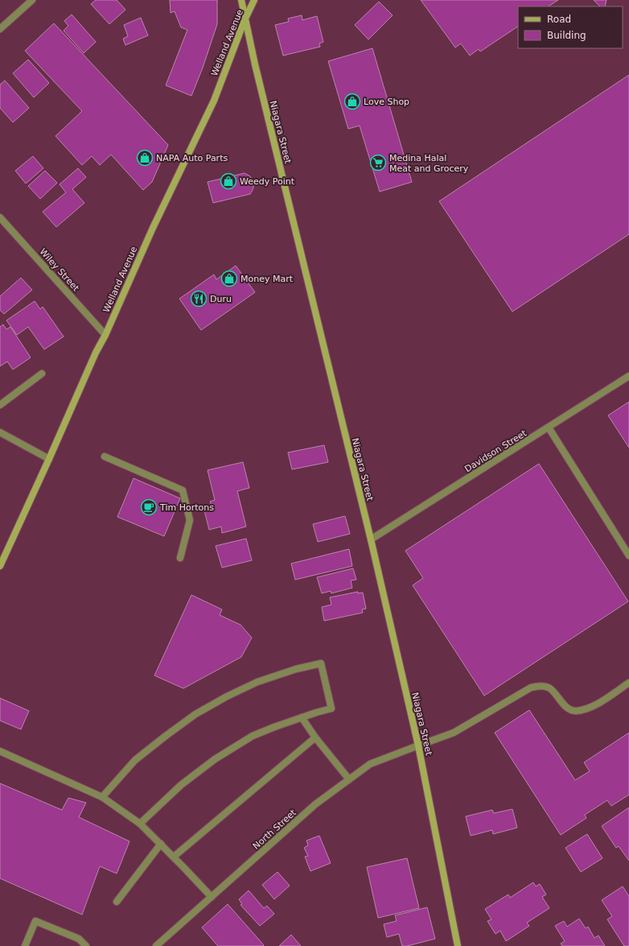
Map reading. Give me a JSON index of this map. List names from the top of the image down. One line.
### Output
{"streets":{"main road":["Welland Avenue","Niagara Street"],"street":["Wiley Street","Davidson Street","North Street"]},"crossings":[["Welland Avenue","Niagara Street"],["Welland Avenue","Wiley Street"],["Niagara Street","Davidson Street"],["Niagara Street","North Street"]],"places":{"shop":["Love Shop","NAPA Auto Parts","Weedy Point","Money Mart"],"supermarket":["Medina Halal Meat and Grocery"],"restaurant":["Duru"],"cafe":["Tim Hortons"]},"legend":["Road","Building"]}
